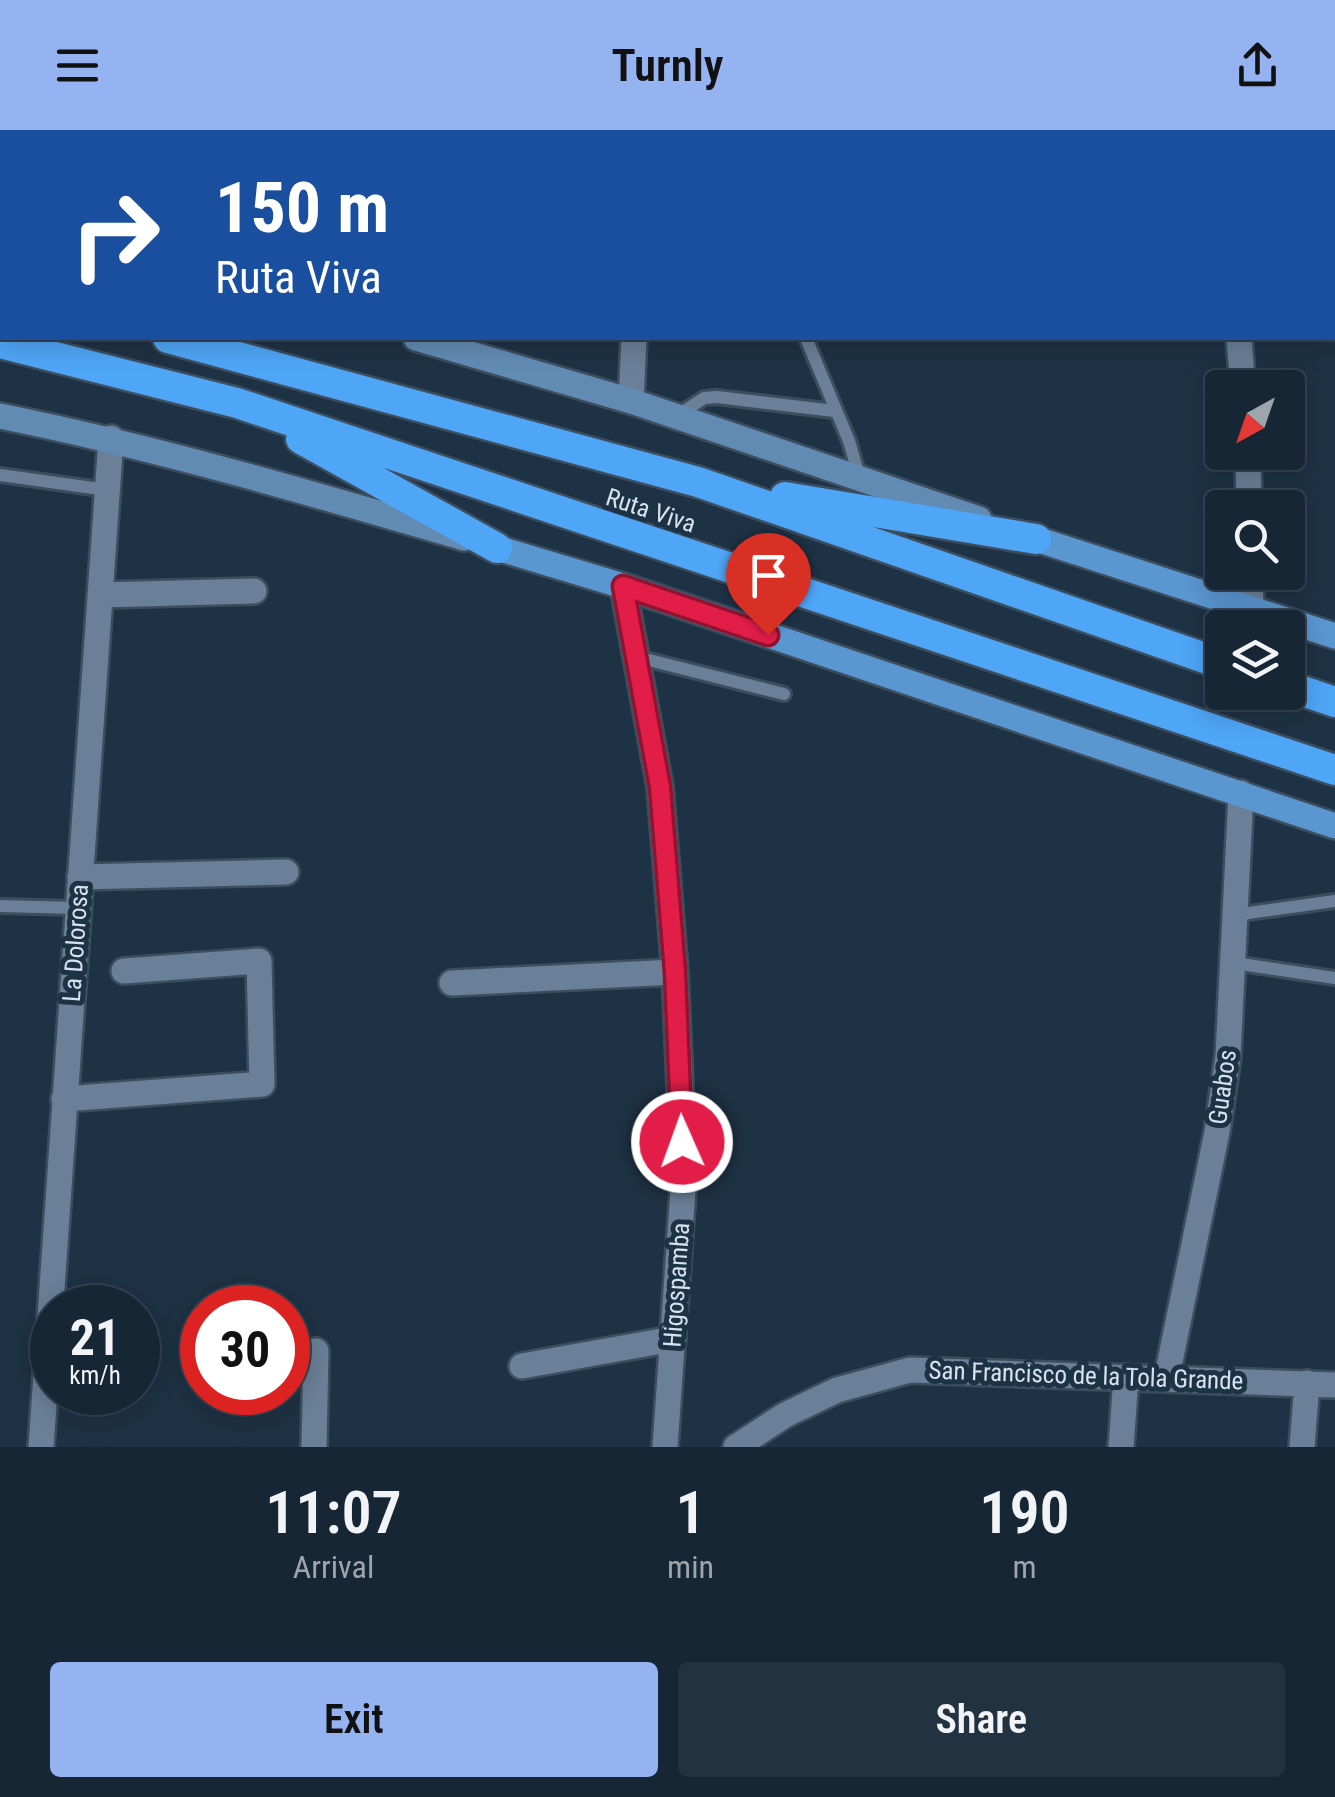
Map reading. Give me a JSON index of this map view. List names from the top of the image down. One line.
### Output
{"streets":{"highway":["Ruta Viva"],"street":["La Dolorosa","Guabos","Higospamba","San Francisco de la Tola Grande"]},"crossings":[["Guabos","San Francisco de la Tola Grande"]],"north":"bottom left","page":{"header":"Turnly","turn":["150 m","Ruta Viva"],"speed":"21 km/h","limit":"30","eta":["11:07","Arrival","1","min","190","m"],"buttons":["Exit","Share"]}}
